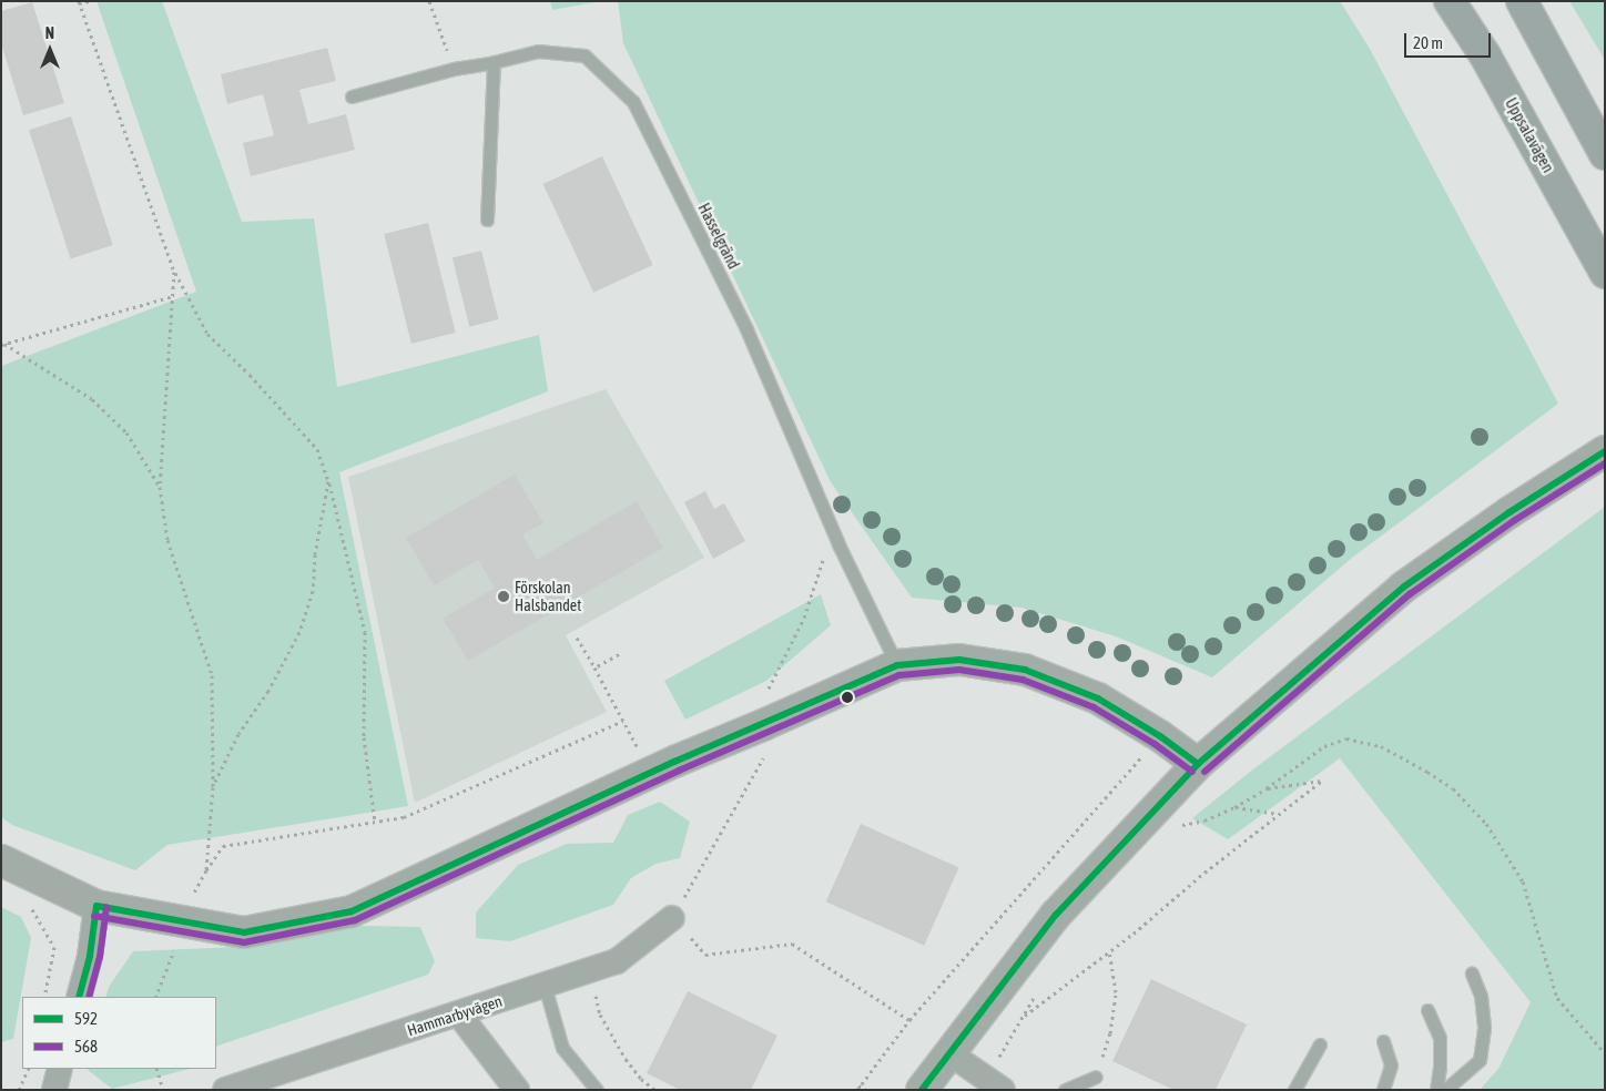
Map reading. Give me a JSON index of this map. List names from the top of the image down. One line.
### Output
{"streets":{"highway":["Uppsalavägen"],"street":["Hammarbyvägen"],"lane":["Hasselgränd"]},"places":["Förskolan Halsbandet"],"lines":["transit line 592","transit line 568"],"legend":["592","568"],"scale_bar":"20 m","north":"top"}
